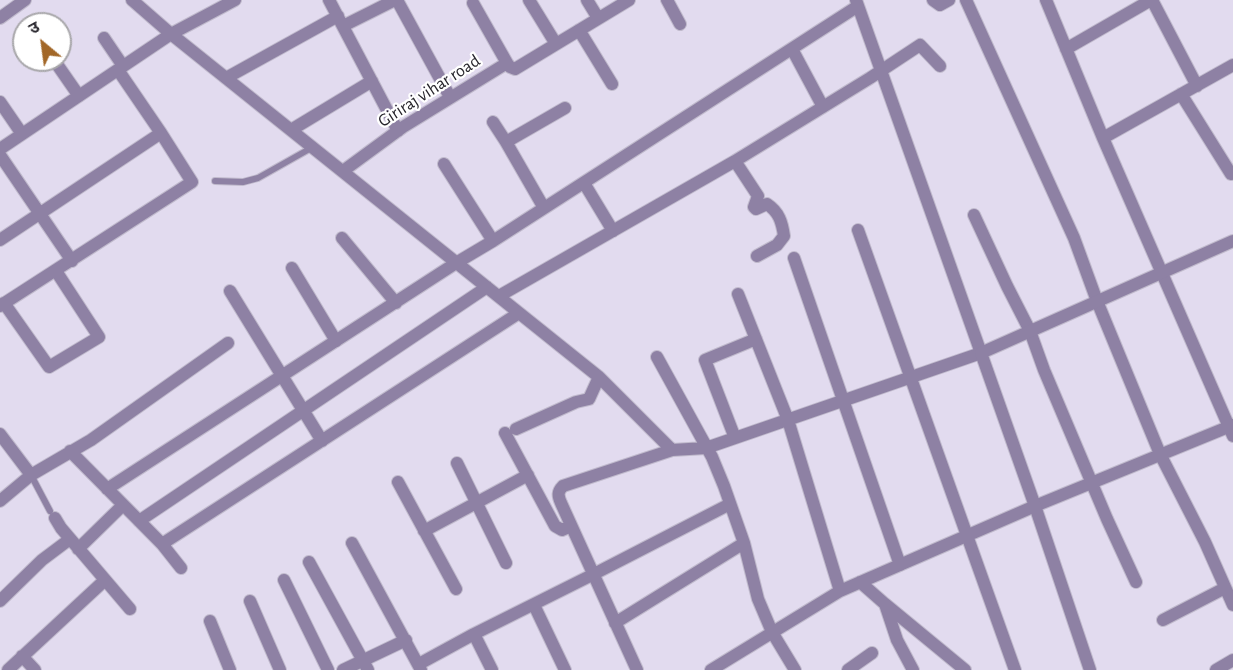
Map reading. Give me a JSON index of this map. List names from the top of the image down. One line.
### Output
{"streets":{"street":["Giriraj vihar road"]},"north":"top left"}
